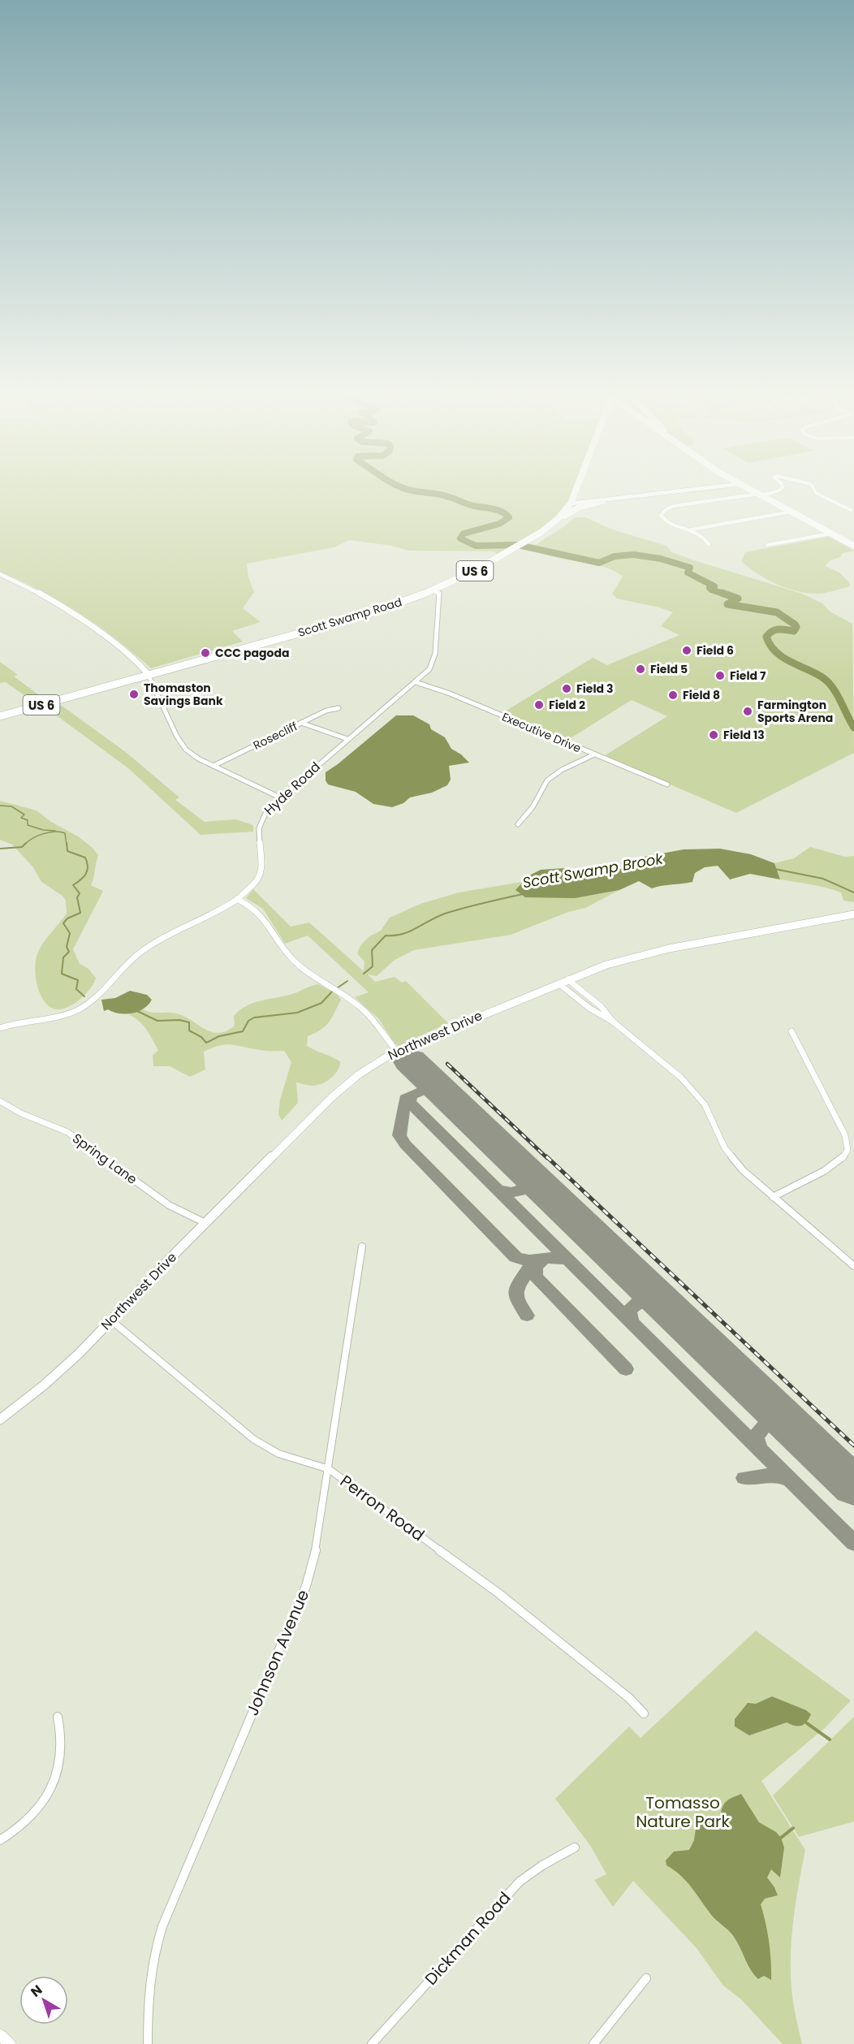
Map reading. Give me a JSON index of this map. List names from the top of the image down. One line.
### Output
{"streets":{"highway":["US 6","Scott Swamp Road"],"main road":["Northwest Drive"],"street":["Executive Drive","Rosecliff","Hyde Road","Spring Lane","Perron Road","Johnson Avenue","Dickman Road"]},"crossings":[["US 6","Scott Swamp Road"],["Scott Swamp Road","Hyde Road"],["Executive Drive","Hyde Road"],["Northwest Drive","Spring Lane"],["Northwest Drive","Perron Road"],["Perron Road","Johnson Avenue"]],"water":["Scott Swamp Brook"],"parks":["Tomasso Nature Park"],"places":["Field 6","CCC pagoda","Field 5","Field 7","Field 3","Thomaston Savings Bank","Field 8","Field 2","Farmington Sports Arena","Field 13"],"north":"top left"}
